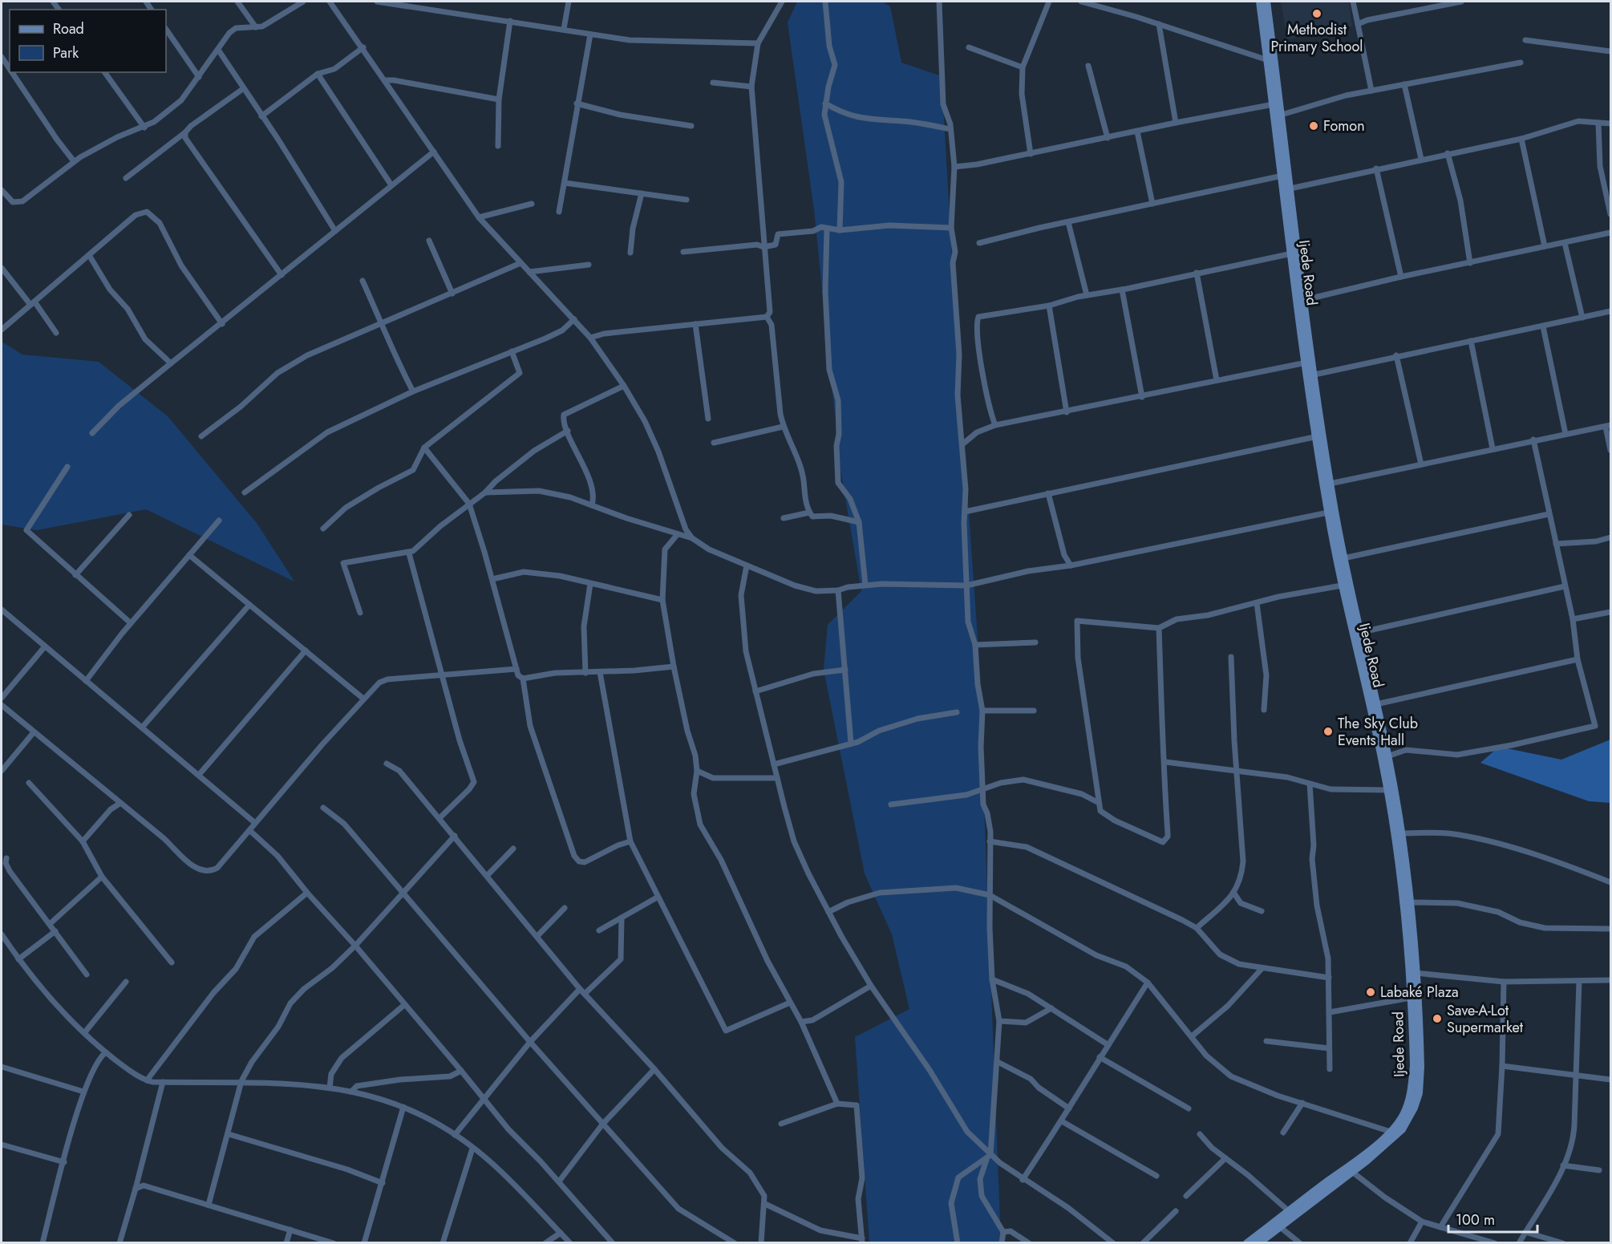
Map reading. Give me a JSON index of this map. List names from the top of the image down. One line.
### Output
{"streets":{"main road":["Ijede Road"]},"places":["Methodist Primary School","Fomon","The Sky Club Events Hall","Labaké Plaza","Save-A-Lot Supermarket"],"legend":["Road","Park"],"scale_bar":"100 m"}
